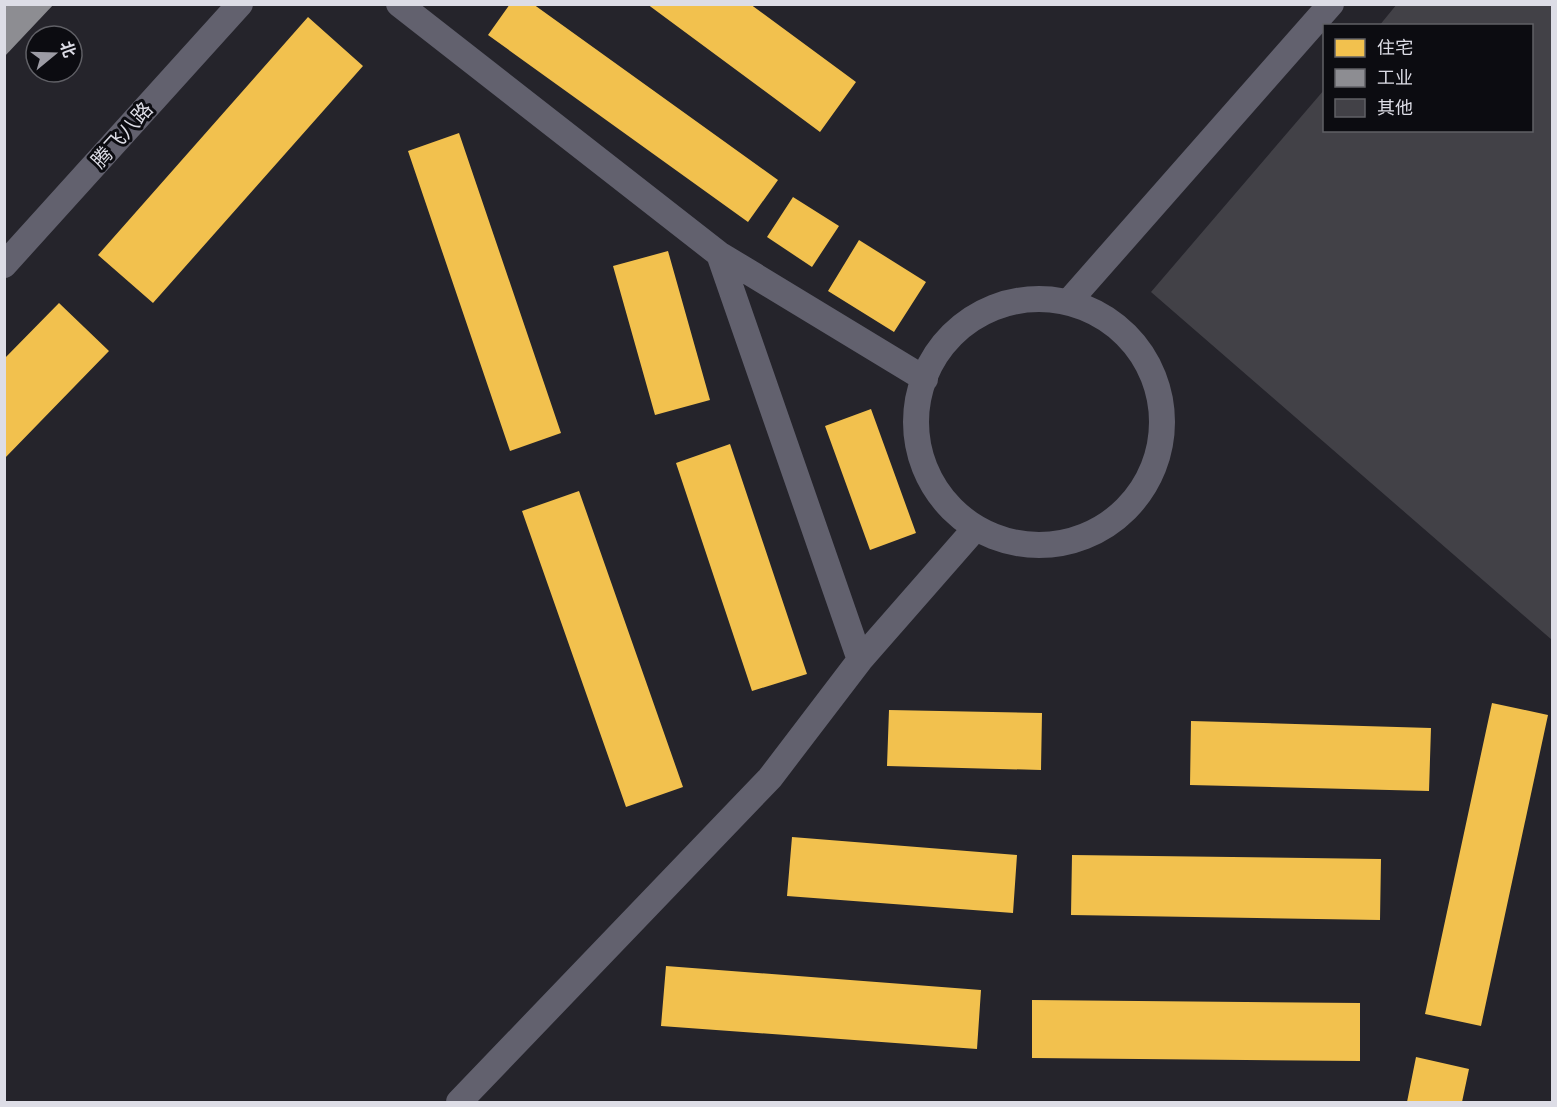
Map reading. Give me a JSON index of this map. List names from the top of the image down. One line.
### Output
{"streets":{"street":["腾飞八路"]},"legend":["住宅","工业","其他"],"north":"right"}
